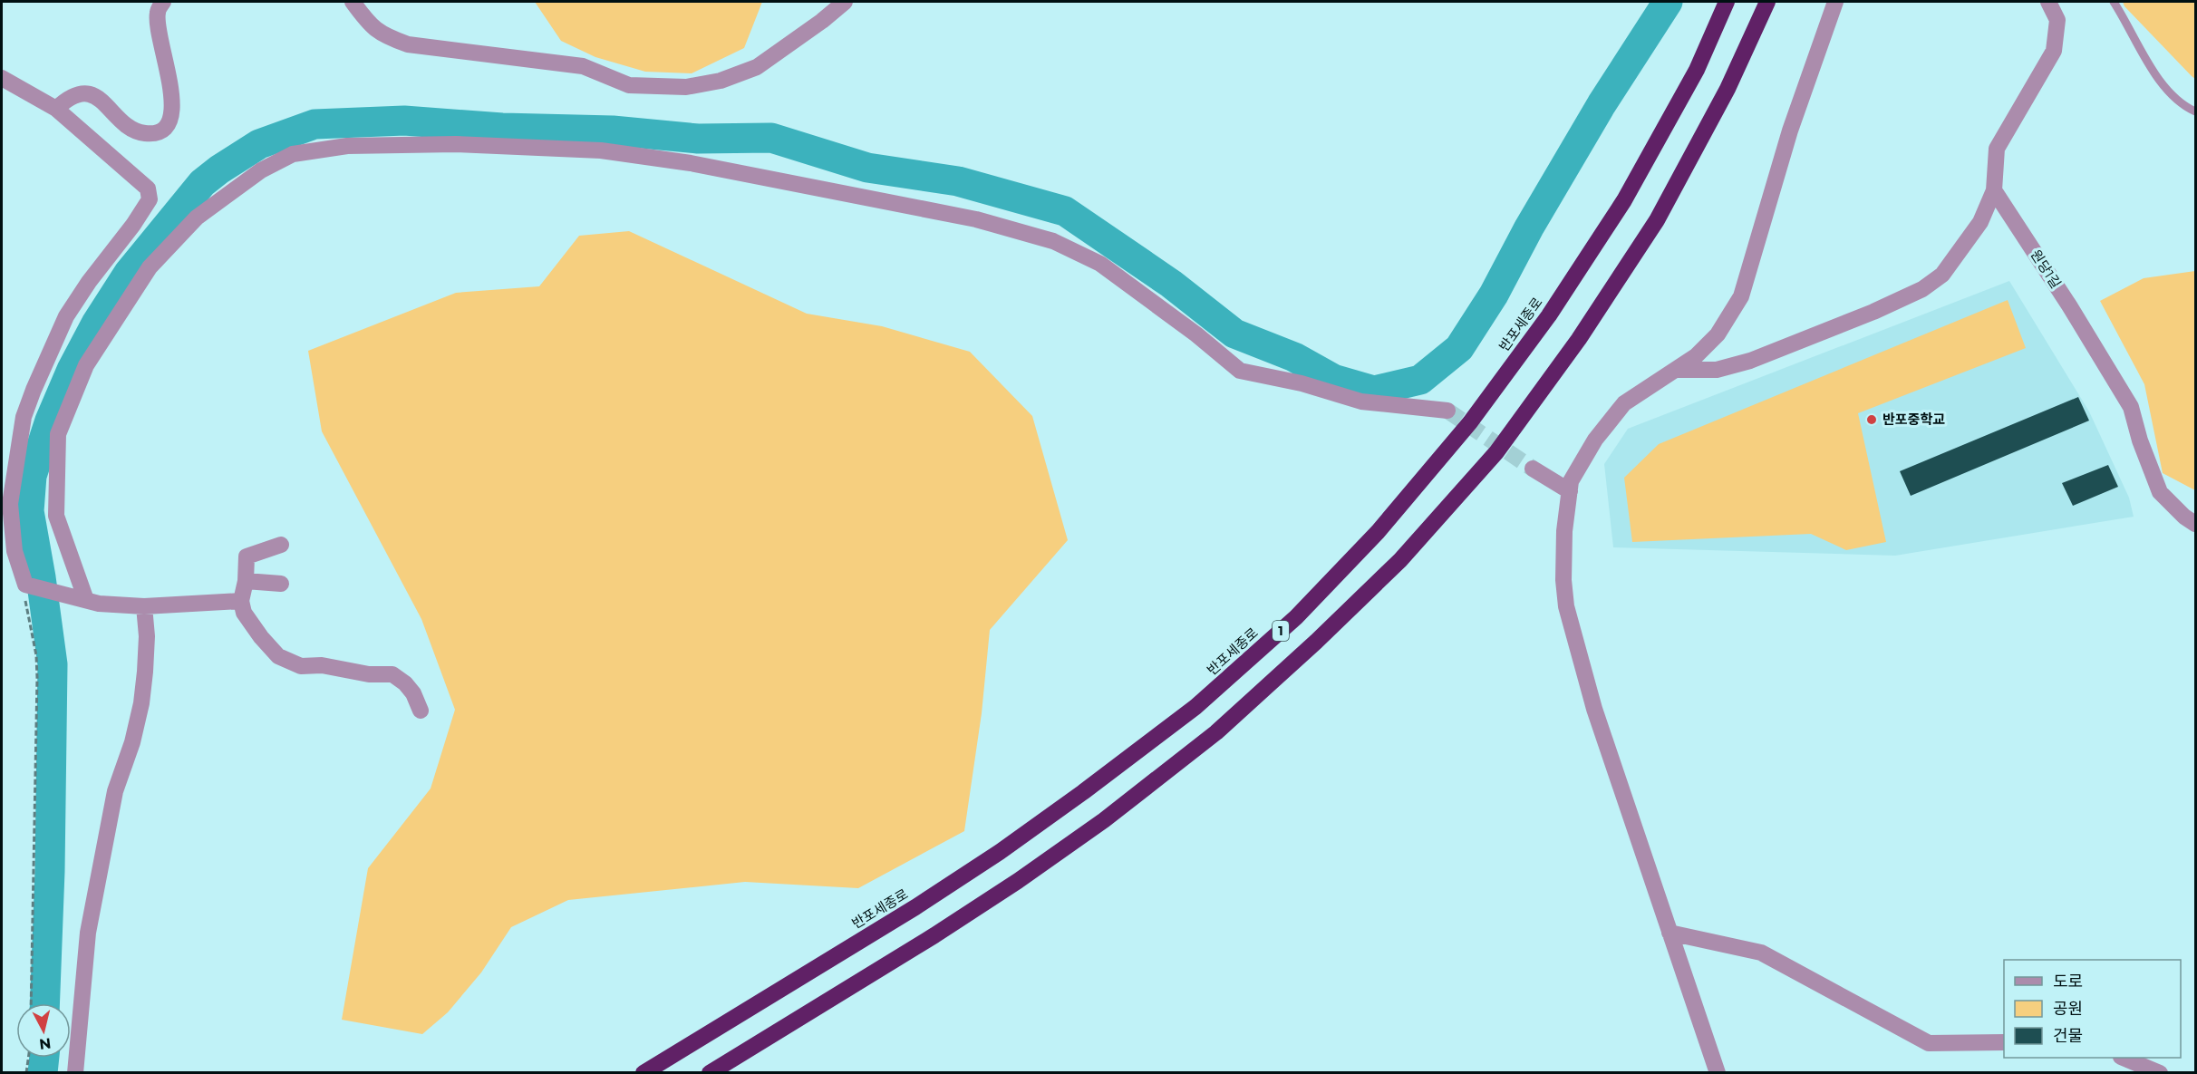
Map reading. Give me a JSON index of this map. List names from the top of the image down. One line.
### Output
{"streets":{"highway":["반포세종로","1"],"street":["원당1길"]},"places":["반포중학교"],"legend":["도로","공원","건물"],"north":"bottom"}
